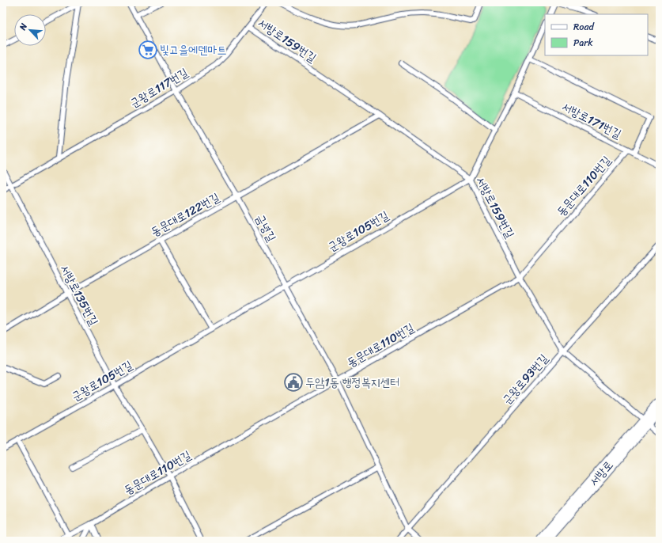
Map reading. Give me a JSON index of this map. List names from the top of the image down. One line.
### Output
{"streets":{"main road":["서방로"],"lane":["서방로159번길","군왕로117번길","서방로171번길","동문대로110번길","동문대로122번길","금녕길","군왕로105번길","서방로135번길","군왕로93번길"]},"crossings":[["서방로159번길","군왕로117번길"],["서방로159번길","동문대로110번길"],["서방로159번길","동문대로122번길"],["서방로159번길","군왕로105번길"],["서방로159번길","군왕로93번길"],["서방로159번길","서방로"],["군왕로117번길","금녕길"],["군왕로117번길","서방로135번길"],["서방로171번길","동문대로110번길"],["동문대로110번길","금녕길"],["동문대로110번길","서방로135번길"],["동문대로122번길","금녕길"],["동문대로122번길","서방로135번길"],["금녕길","군왕로105번길"],["금녕길","군왕로93번길"],["군왕로105번길","서방로135번길"]],"places":{"supermarket":["빛고을에덴마트"],"public building":["두암1동 행정복지센터"]},"legend":["Road","Park"],"north":"top left"}
